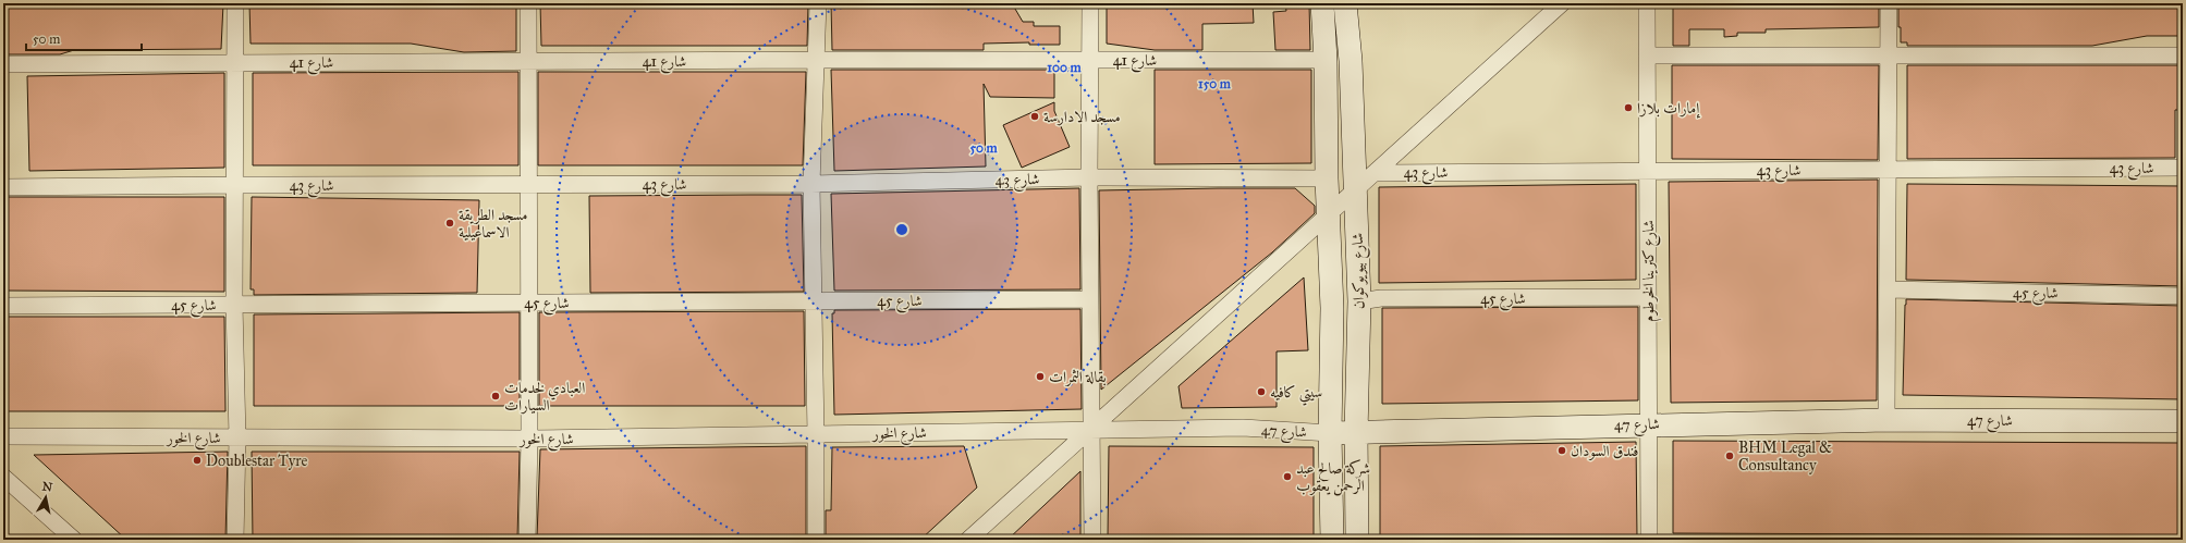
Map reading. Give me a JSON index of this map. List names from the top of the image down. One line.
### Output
{"streets":{"main road":["شارع بيويوكوان","شارع 47"],"street":["شارع 41","شارع 43","شارع كترينا الخرطوم","شارع 45","شارع الخور"]},"crossings":[["شارع 41","شارع بيويوكوان"],["شارع 43","شارع بيويوكوان"],["شارع 43","شارع كترينا الخرطوم"],["شارع بيويوكوان","شارع 45"],["شارع بيويوكوان","شارع 47"],["شارع كترينا الخرطوم","شارع 45"],["شارع كترينا الخرطوم","شارع 47"],["شارع 47","شارع الخور"]],"places":["إمارات بلازا","مسجد الادارسة","مسجد الطريقة الاسماعيلية","بقالة الثمرات","سيتي كافيه","العبادي لخدمات السيارات","فندق السودان","BHM Legal & Consultancy","Doublestar Tyre","شركة صالح عبد الرحمن يعقوب"],"scale_bar":"50 m","north":"top","rings":["100 m","150 m","50 m"]}
